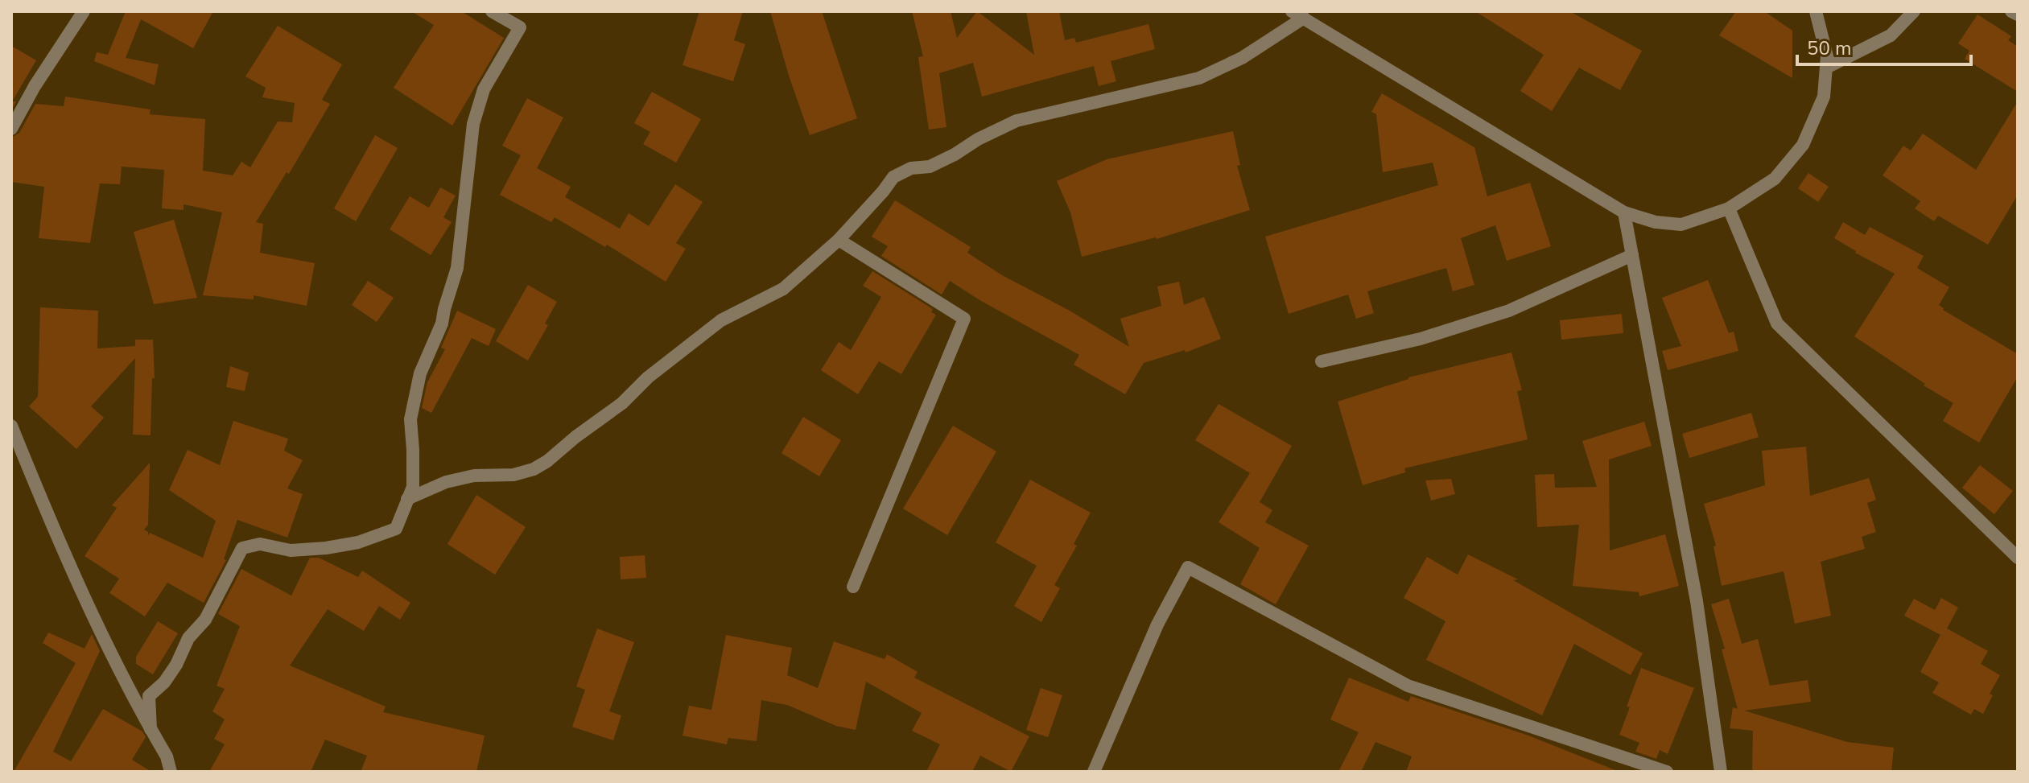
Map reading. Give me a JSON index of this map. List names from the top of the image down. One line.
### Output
{"scale_bar":"50 m"}
